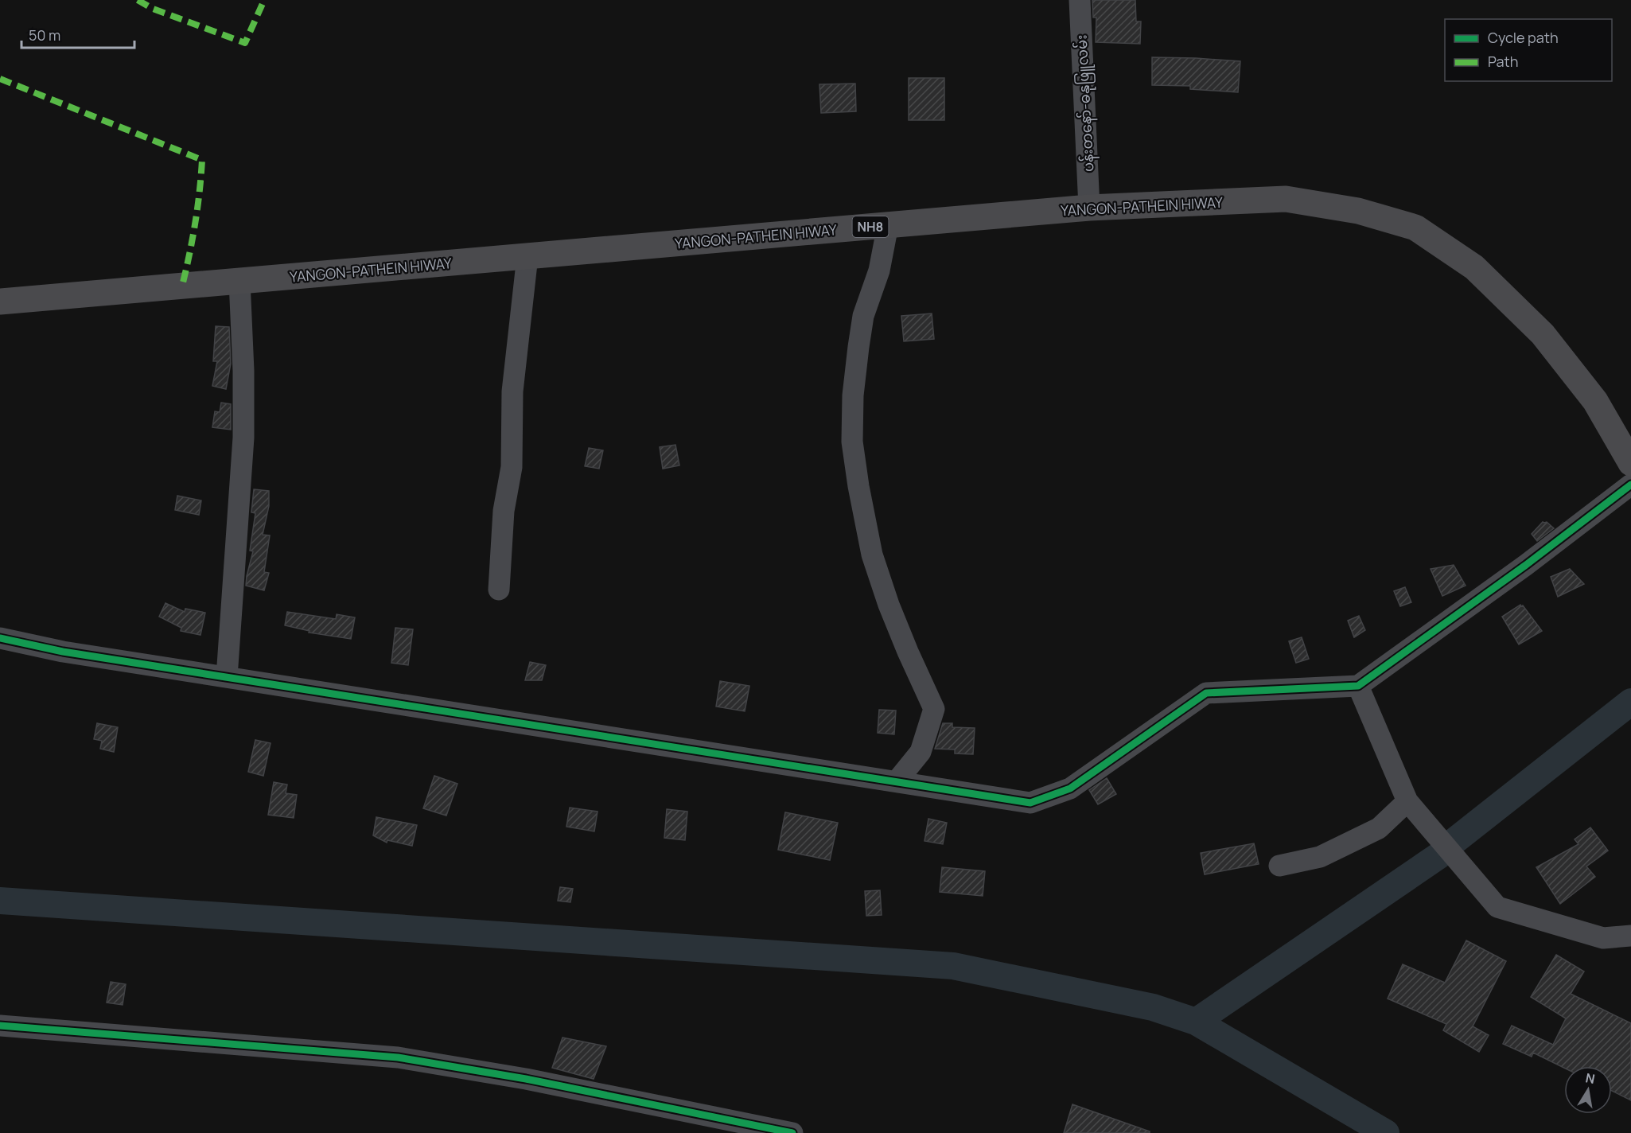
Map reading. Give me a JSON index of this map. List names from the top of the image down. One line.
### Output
{"streets":{"highway":["YANGON-PATHEIN HIWAY","NH8"],"street":["ပန်းတနော်-ဓနုဖြူလမ်း"]},"crossings":[["ပန်းတနော်-ဓနုဖြူလမ်း","YANGON-PATHEIN HIWAY"]],"legend":["Cycle path","Path"],"scale_bar":"50 m","north":"top"}
